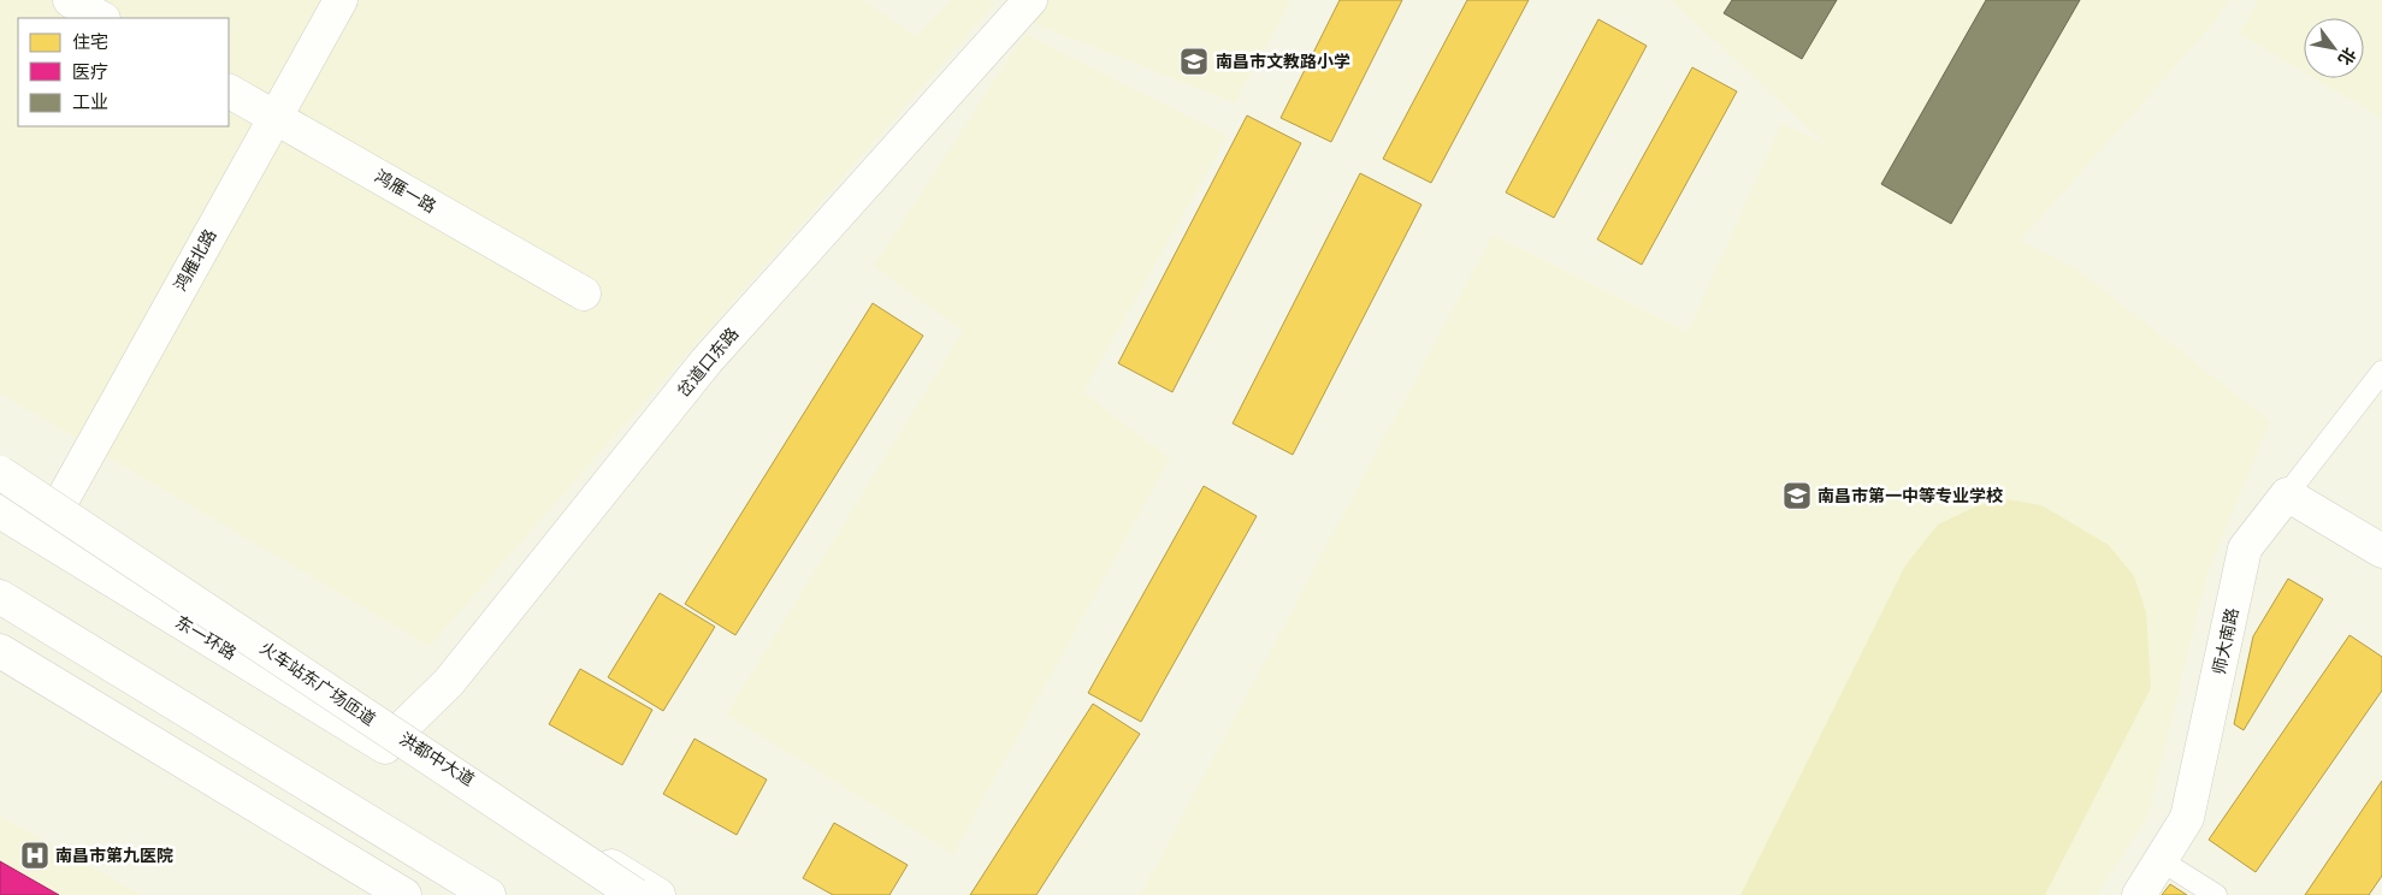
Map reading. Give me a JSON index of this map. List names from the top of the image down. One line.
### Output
{"streets":{"main road":["鸿雁一路","鸿雁北路","岔道口东路","东一环路","师大南路","火车站东广场匝道","洪都中大道"]},"crossings":[["鸿雁一路","鸿雁北路"],["鸿雁北路","洪都中大道"],["岔道口东路","洪都中大道"]],"places":{"school or university":["南昌市文教路小学","南昌市第一中等专业学校"],"hospital":["南昌市第九医院"]},"legend":["住宅","医疗","工业"],"north":"bottom right"}
